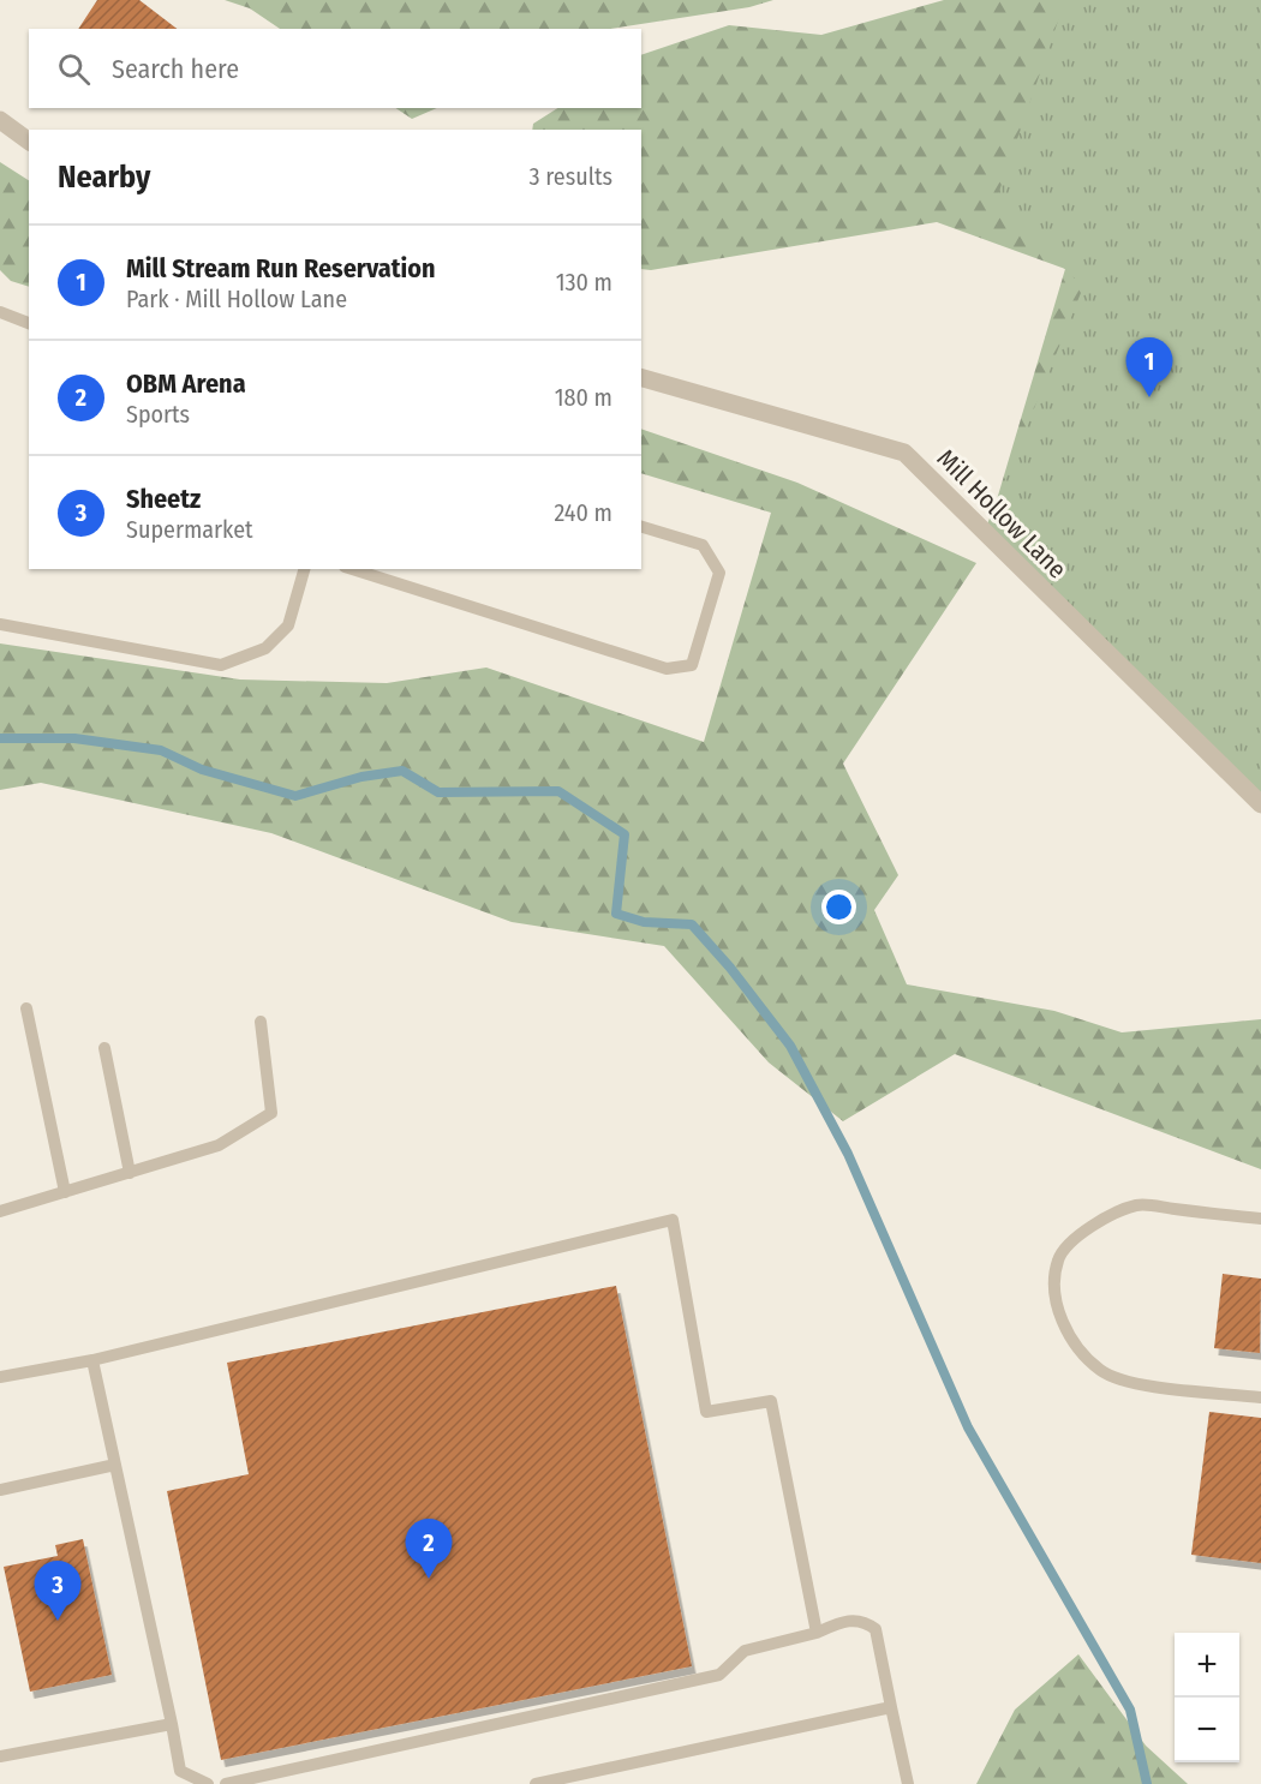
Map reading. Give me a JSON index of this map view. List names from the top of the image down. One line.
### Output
{"streets":{"street":["Mill Hollow Lane"]},"page":{"search":"Search here","heading":["Nearby","3 results"],"list":[{"mark":"1","name":"Mill Stream Run Reservation","note":"Park · Mill Hollow Lane","value":"130 m"},{"mark":"2","name":"OBM Arena","note":"Sports","value":"180 m"},{"mark":"3","name":"Sheetz","note":"Supermarket","value":"240 m"}],"pins":["1","2","3"],"map_buttons":["+","−"]}}
